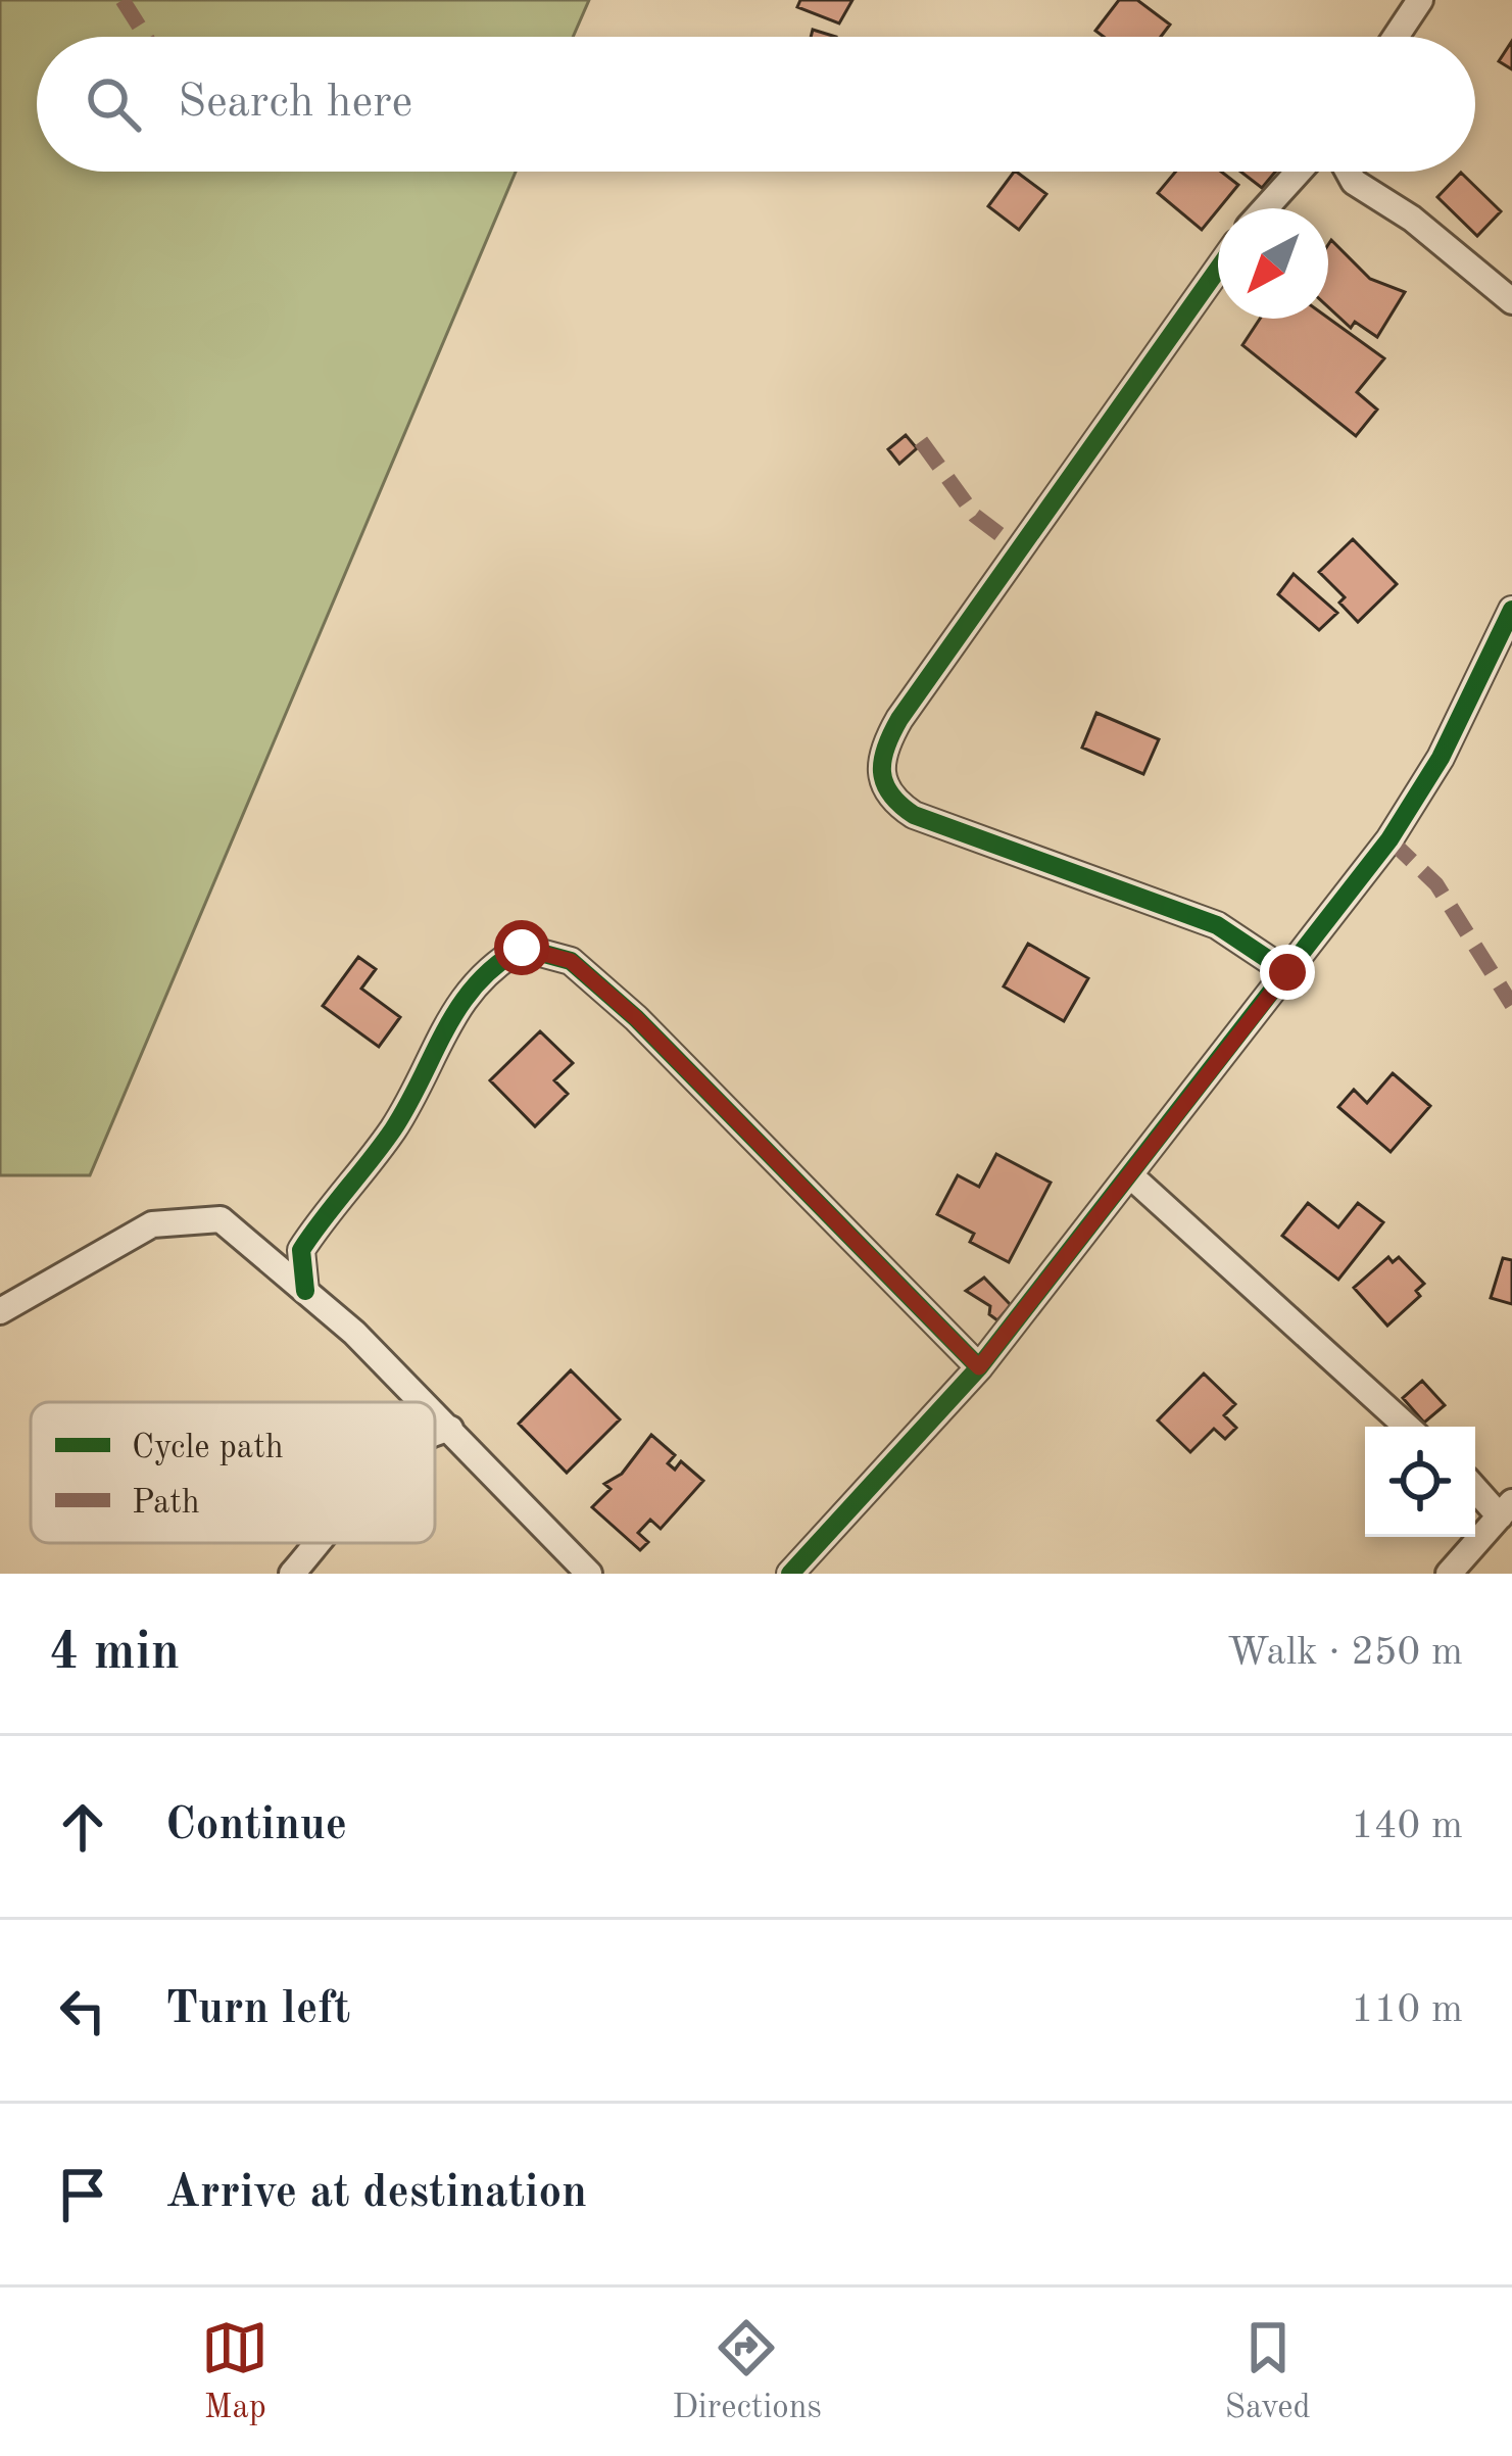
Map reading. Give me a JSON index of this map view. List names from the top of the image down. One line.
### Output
{"legend":["Cycle path","Path"],"north":"bottom left","page":{"search":"Search here","heading":["4 min","Walk · 250 m"],"list":[["Continue","140 m"],["Turn left","110 m"],"Arrive at destination"],"nav":["Map","Directions","Saved"]}}
